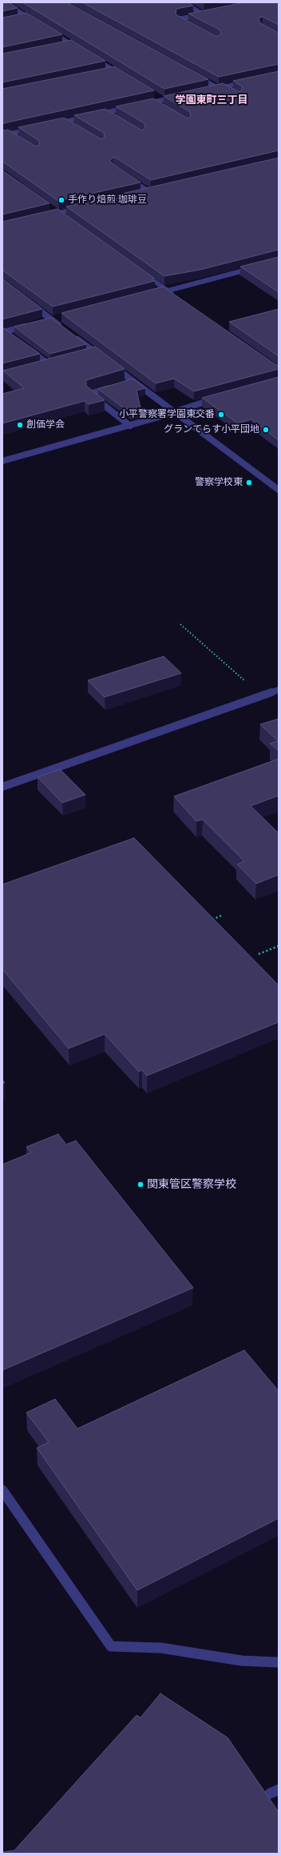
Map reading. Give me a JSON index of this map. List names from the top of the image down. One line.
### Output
{"districts":["学園東町三丁目"],"places":["手作り焙煎 珈琲豆","小平警察署学園東交番","創価学会","グランてらす小平団地","警察学校東","関東管区警察学校"]}
